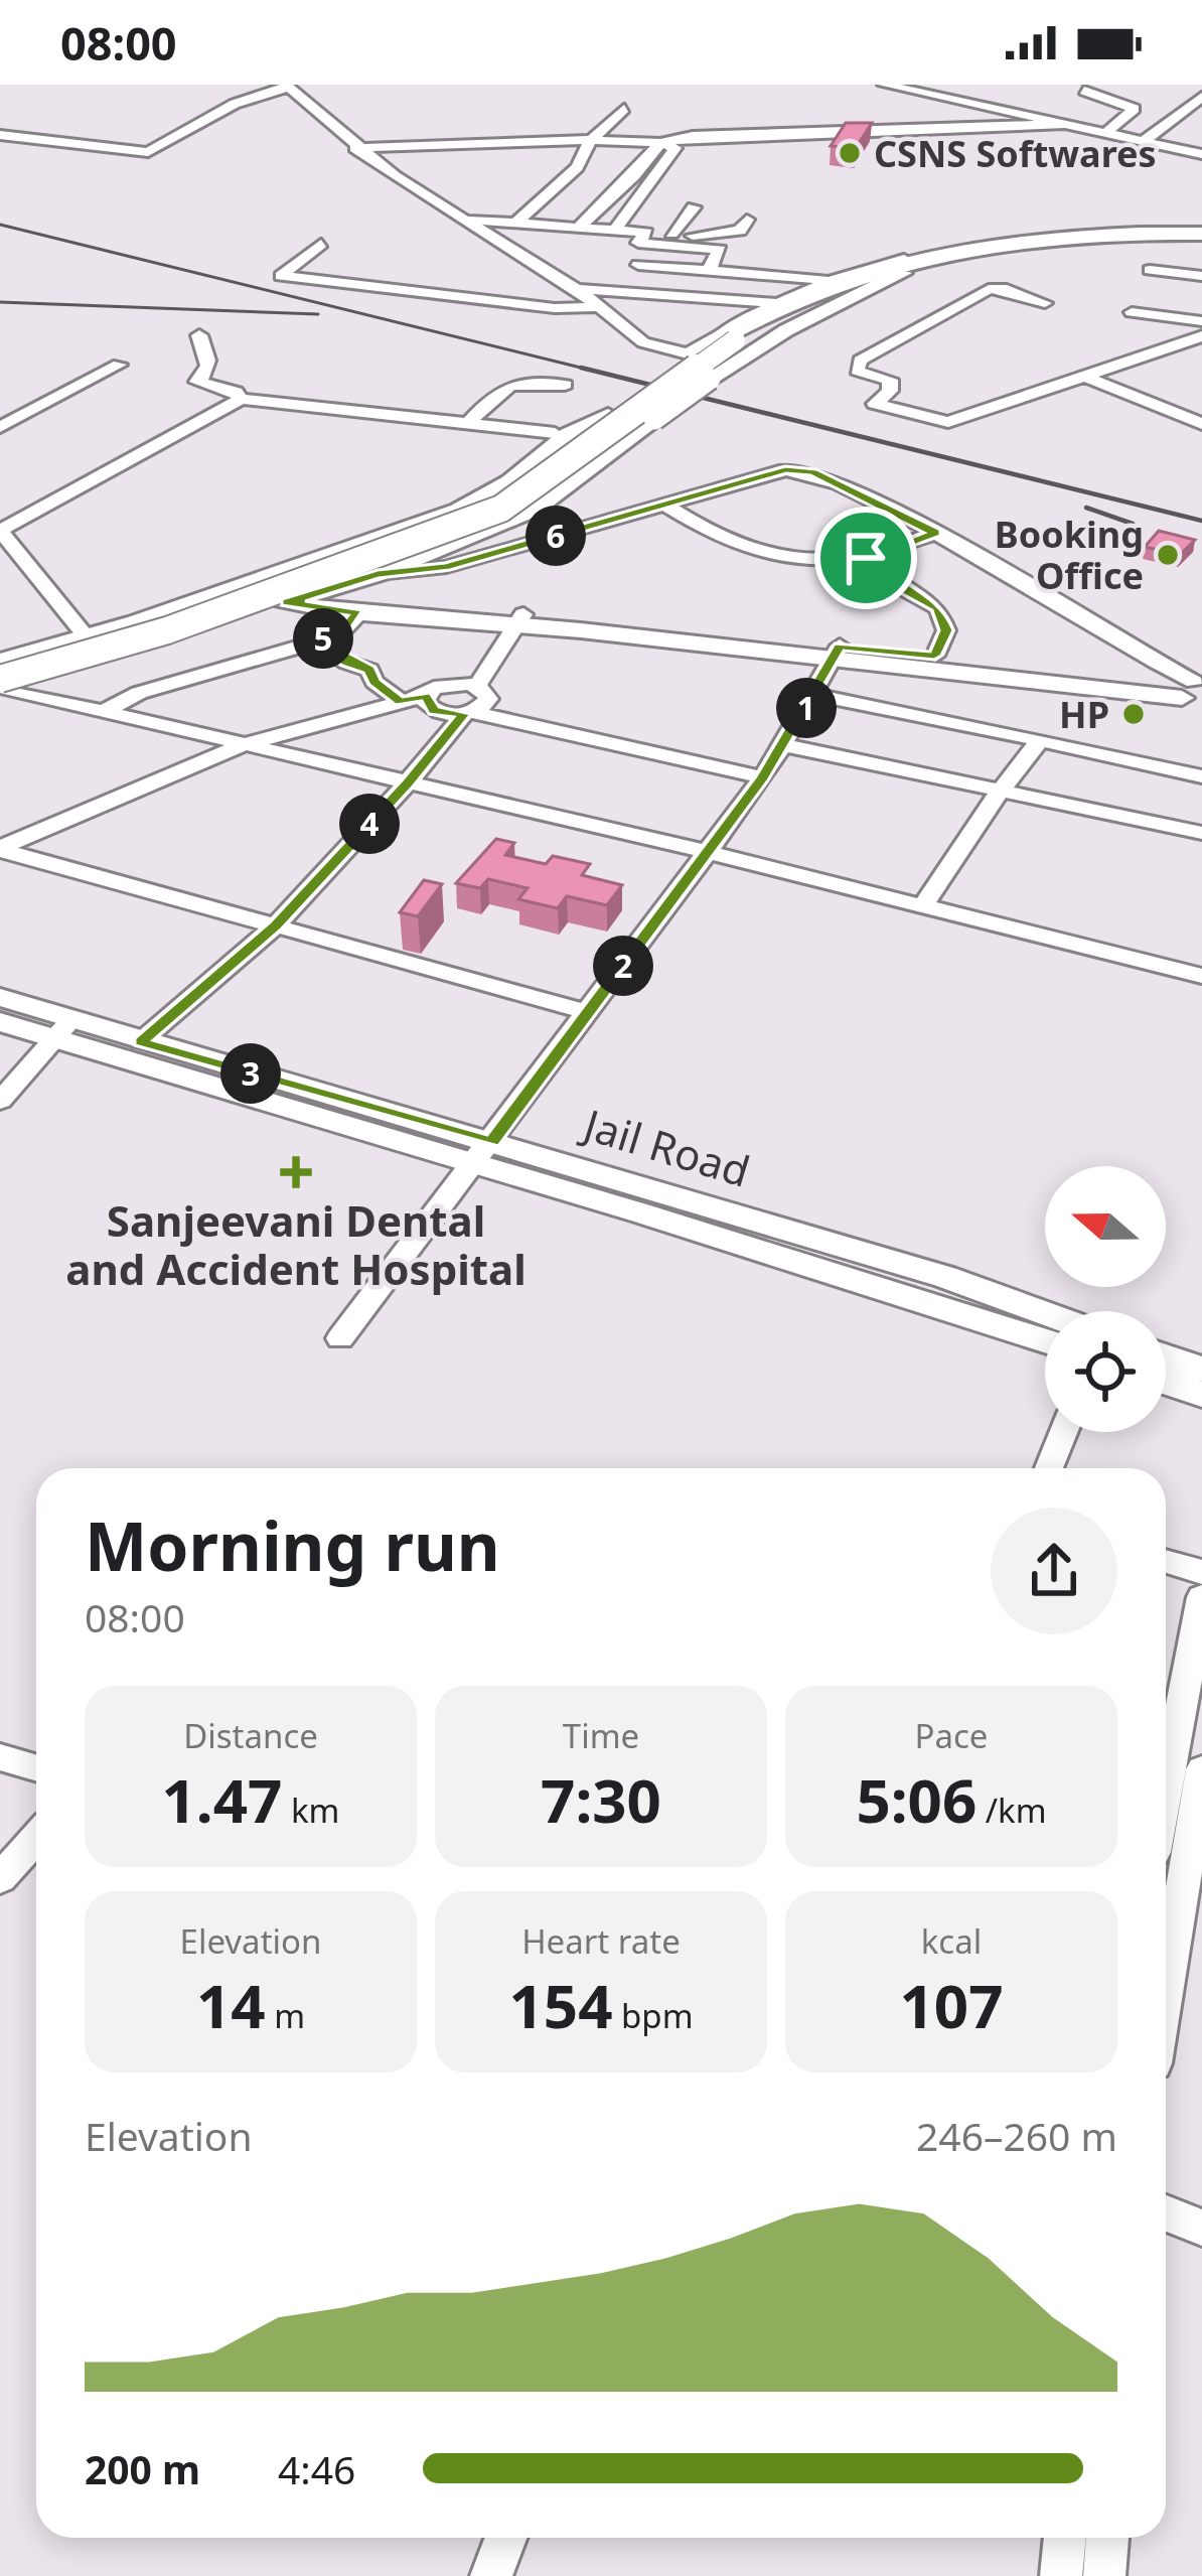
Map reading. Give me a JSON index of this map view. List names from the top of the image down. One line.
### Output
{"streets":{"main road":["Jail Road"]},"places":{"other":["CSNS Softwares","Booking Office","HP"],"health":["Sanjeevani Dental and Accident Hospital"]},"north":"left","page":{"status":"08:00","pins":["6","5","1","4","2","3"],"heading":["Morning run","08:00"],"stats":[["Distance","1.47 km"],["Time","7:30"],["Pace","5:06 /km"],["Elevation","14 m"],["Heart rate","154 bpm"],["kcal","107"]],"chart":["Elevation","246–260 m"],"list":[{"name":"200 m","note":"4:46"}]}}
